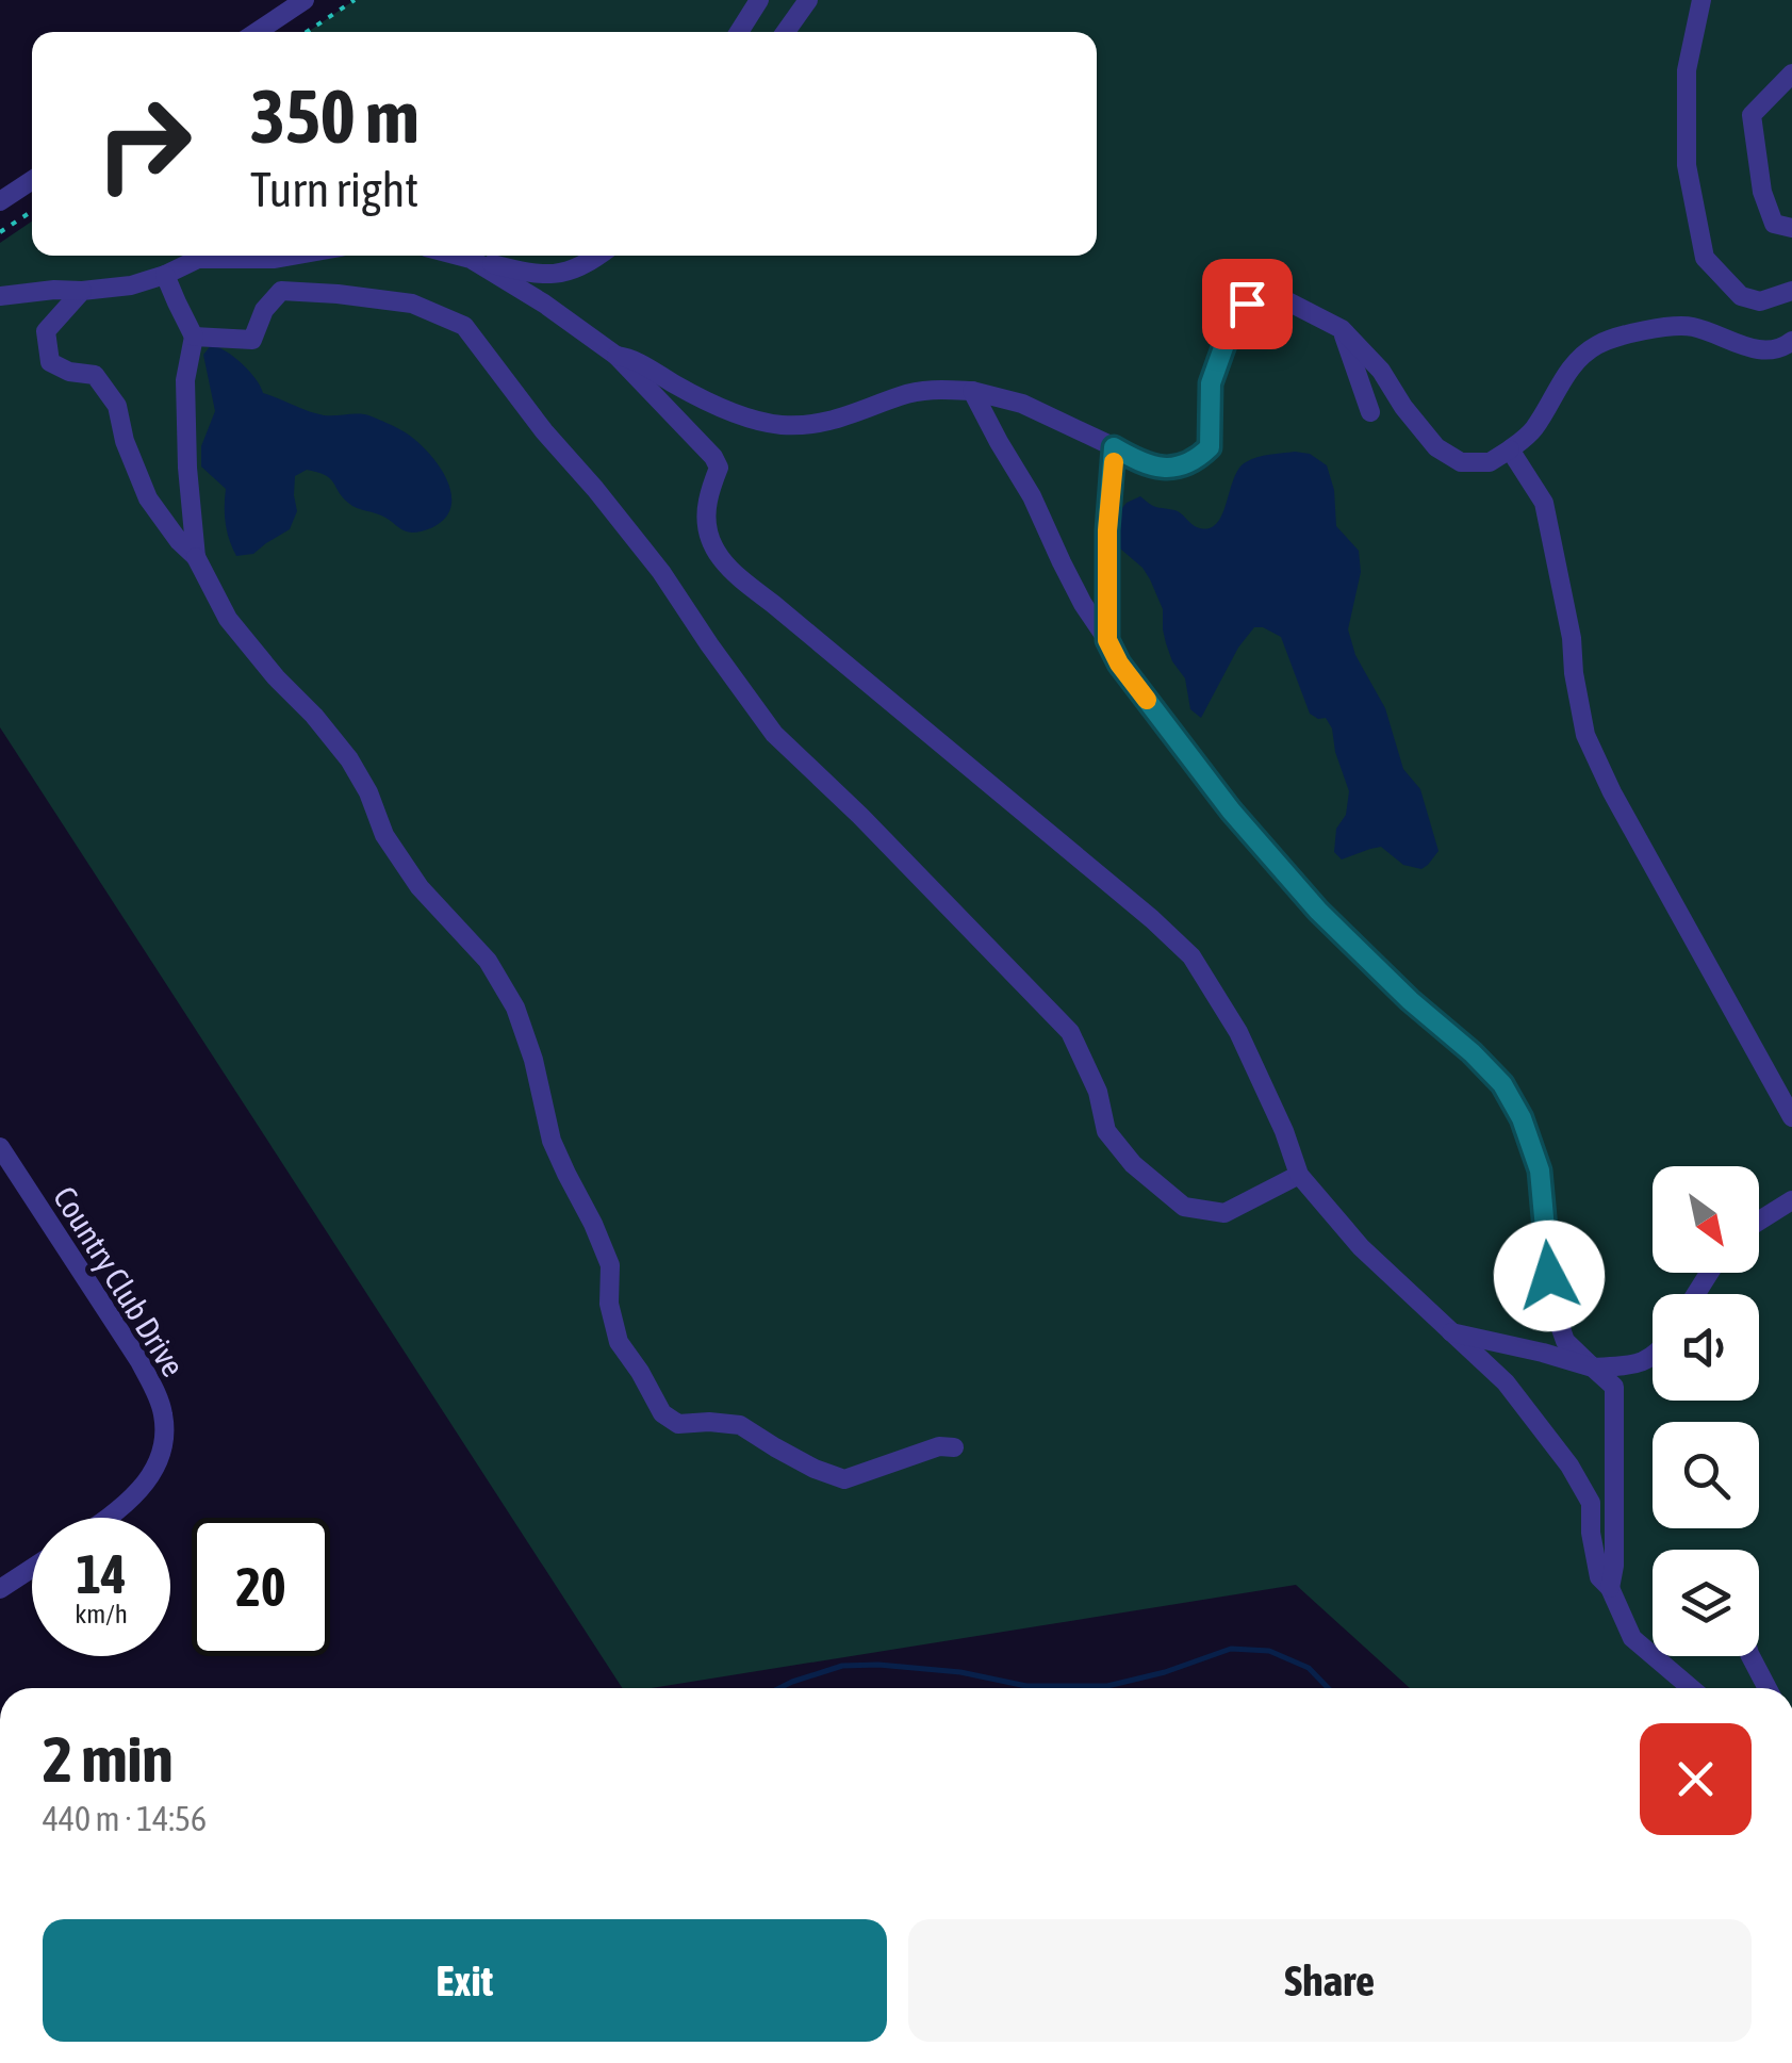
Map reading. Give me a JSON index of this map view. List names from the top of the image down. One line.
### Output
{"streets":{"street":["Country Club Drive"]},"north":"bottom right","page":{"turn":["350 m","Turn right"],"speed":"14 km/h","limit":"20","heading":["2 min","440 m · 14:56"],"buttons":["Exit","Share"]}}
